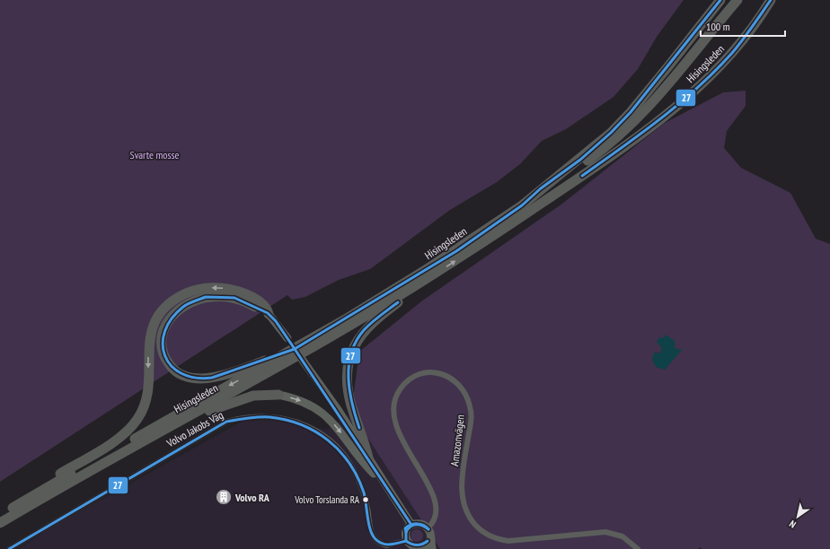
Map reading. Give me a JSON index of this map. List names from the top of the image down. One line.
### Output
{"streets":{"highway":["Hisingsleden"],"street":["Volvo Jakobs Väg","Amazonvägen"]},"crossings":[["Volvo Jakobs Väg","Amazonvägen"]],"parks":["Svarte mosse"],"places":{"building":["Volvo RA"],"other":["Volvo Torslanda RA"]},"lines":["transit line 27"],"scale_bar":"100 m","north":"bottom left"}
